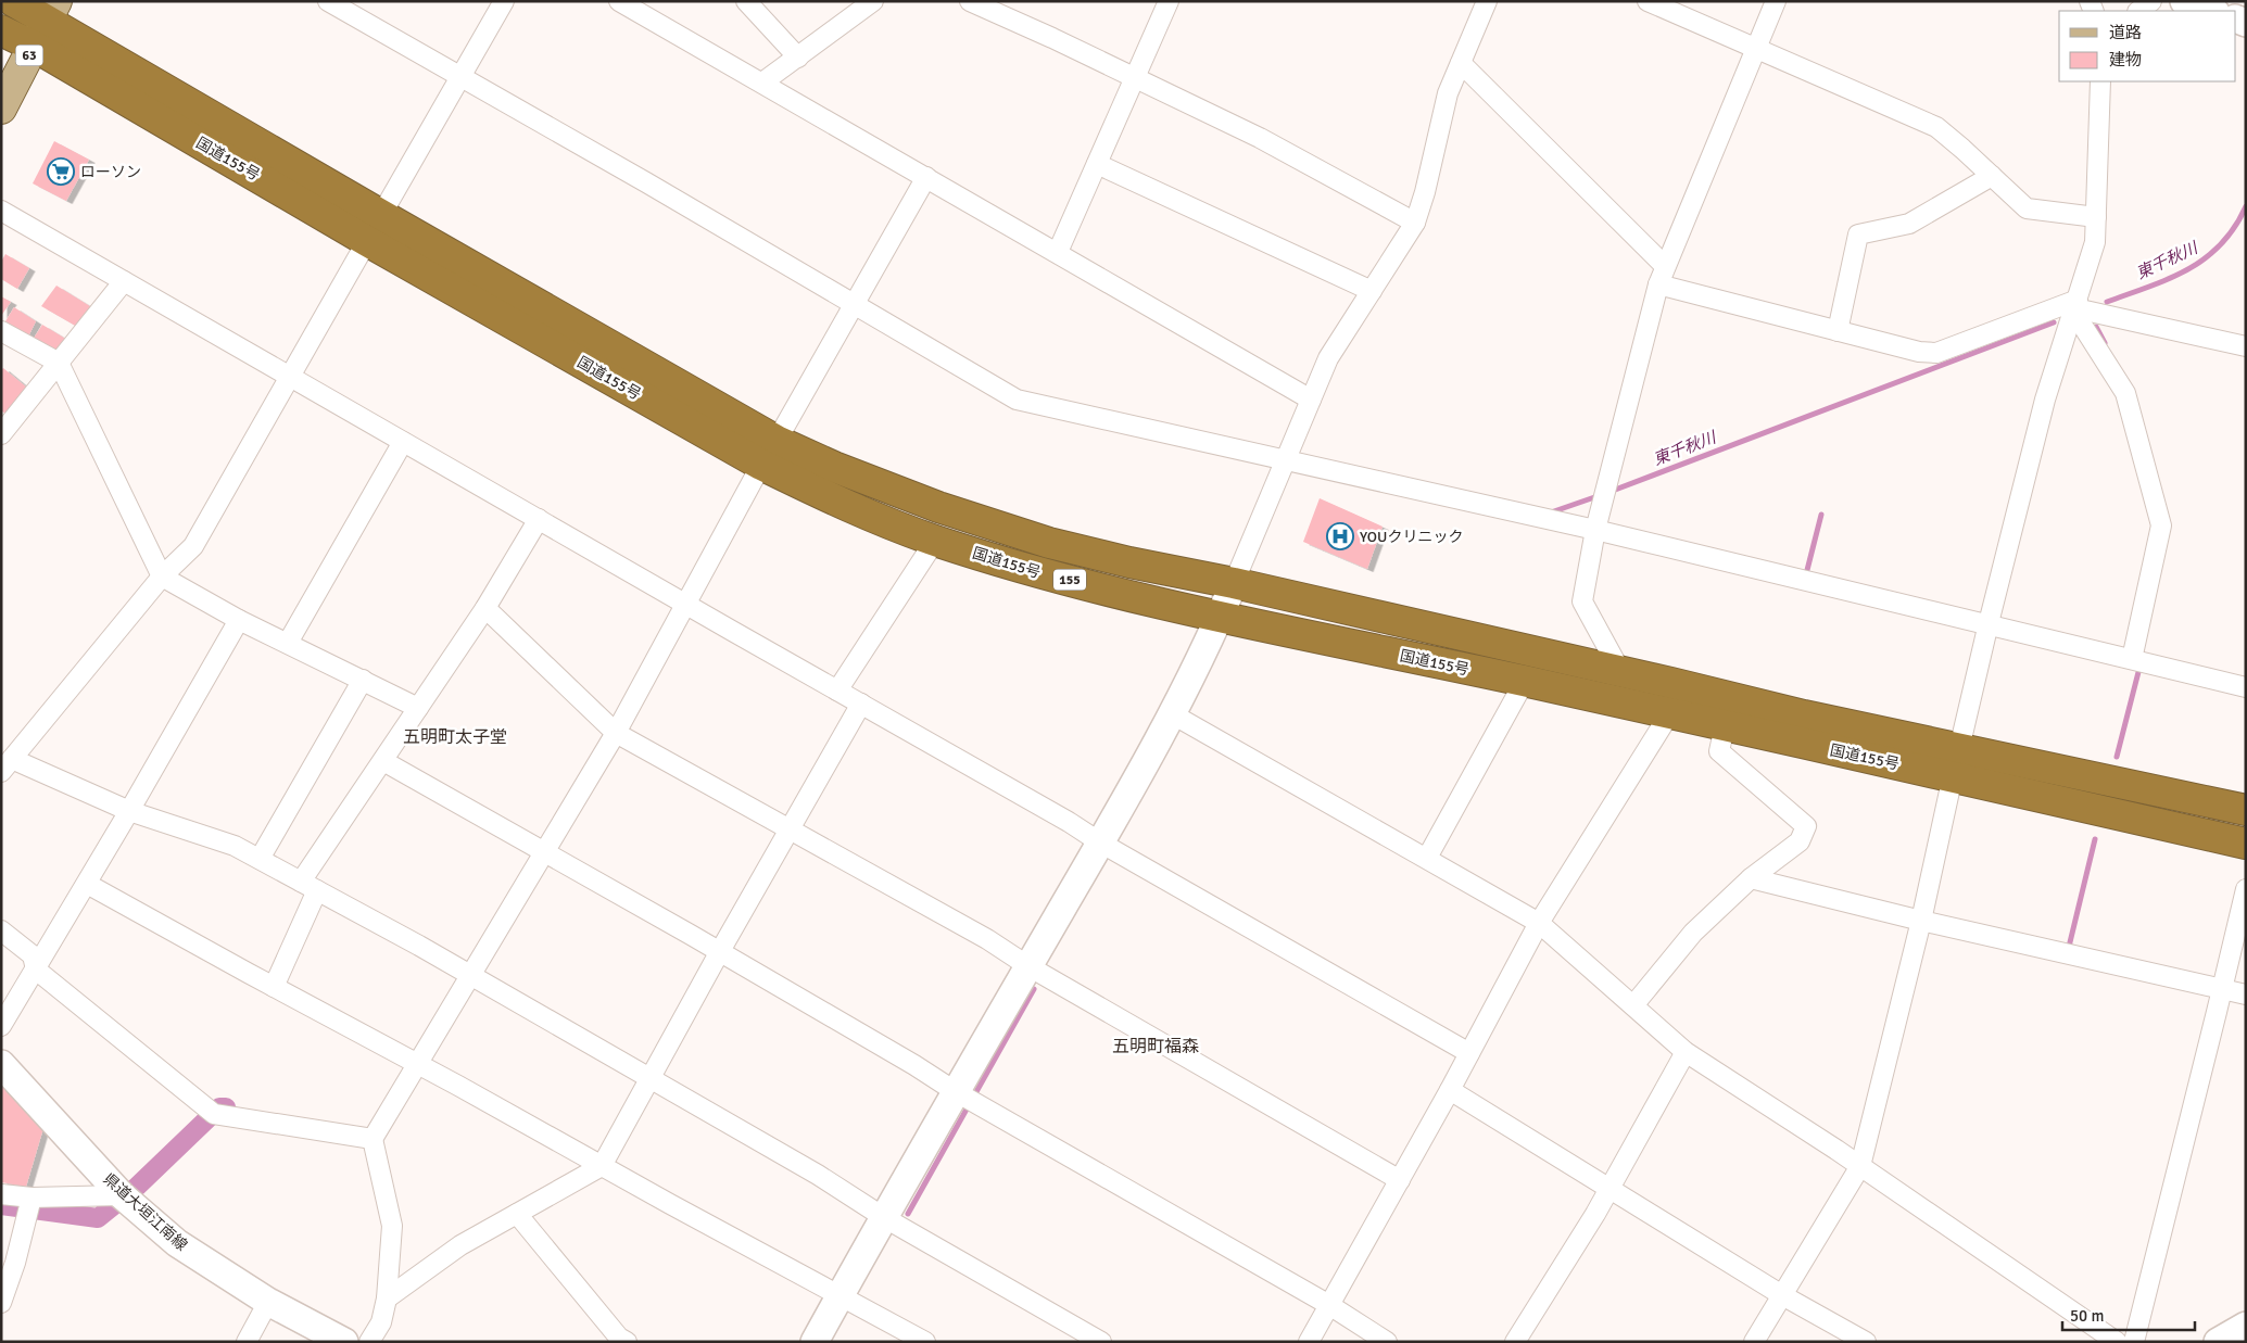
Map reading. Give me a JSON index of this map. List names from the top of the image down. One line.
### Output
{"streets":{"highway":["国道155号","155"],"main road":["63"],"street":["県道大垣江南線"]},"crossings":[["63","国道155号"]],"districts":["五明町太子堂","五明町福森"],"water":["東千秋川"],"places":{"supermarket":["ローソン"],"hospital":["YOUクリニック"]},"legend":["道路","建物"],"scale_bar":"50 m"}
